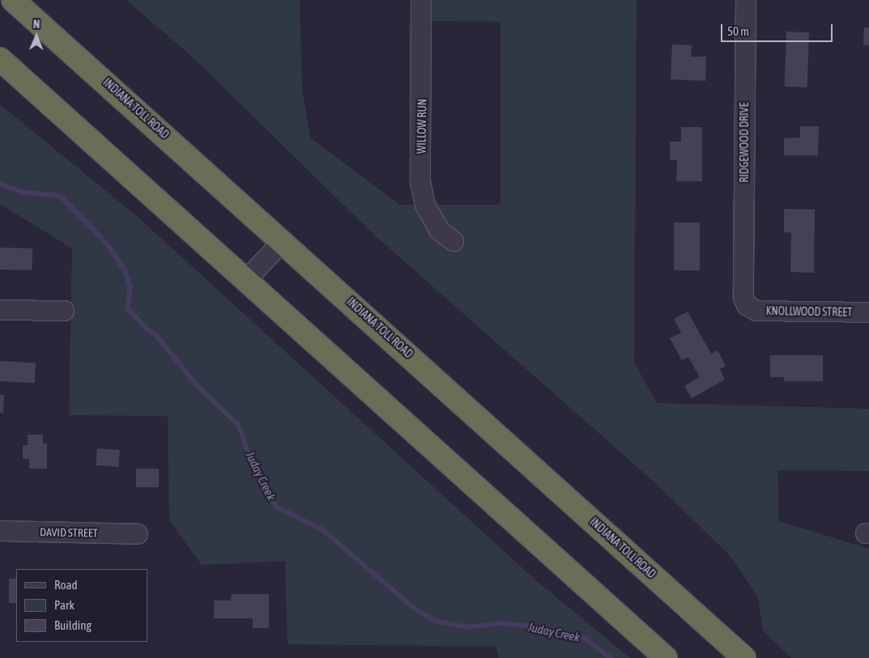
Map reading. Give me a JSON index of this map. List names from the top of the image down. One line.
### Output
{"streets":{"highway":["INDIANA TOLL ROAD"],"street":["WILLOW RUN","RIDGEWOOD DRIVE","KNOLLWOOD STREET","DAVID STREET"]},"crossings":[["RIDGEWOOD DRIVE","KNOLLWOOD STREET"]],"water":["Juday Creek"],"legend":["Road","Park","Building"],"scale_bar":"50 m","north":"top"}
